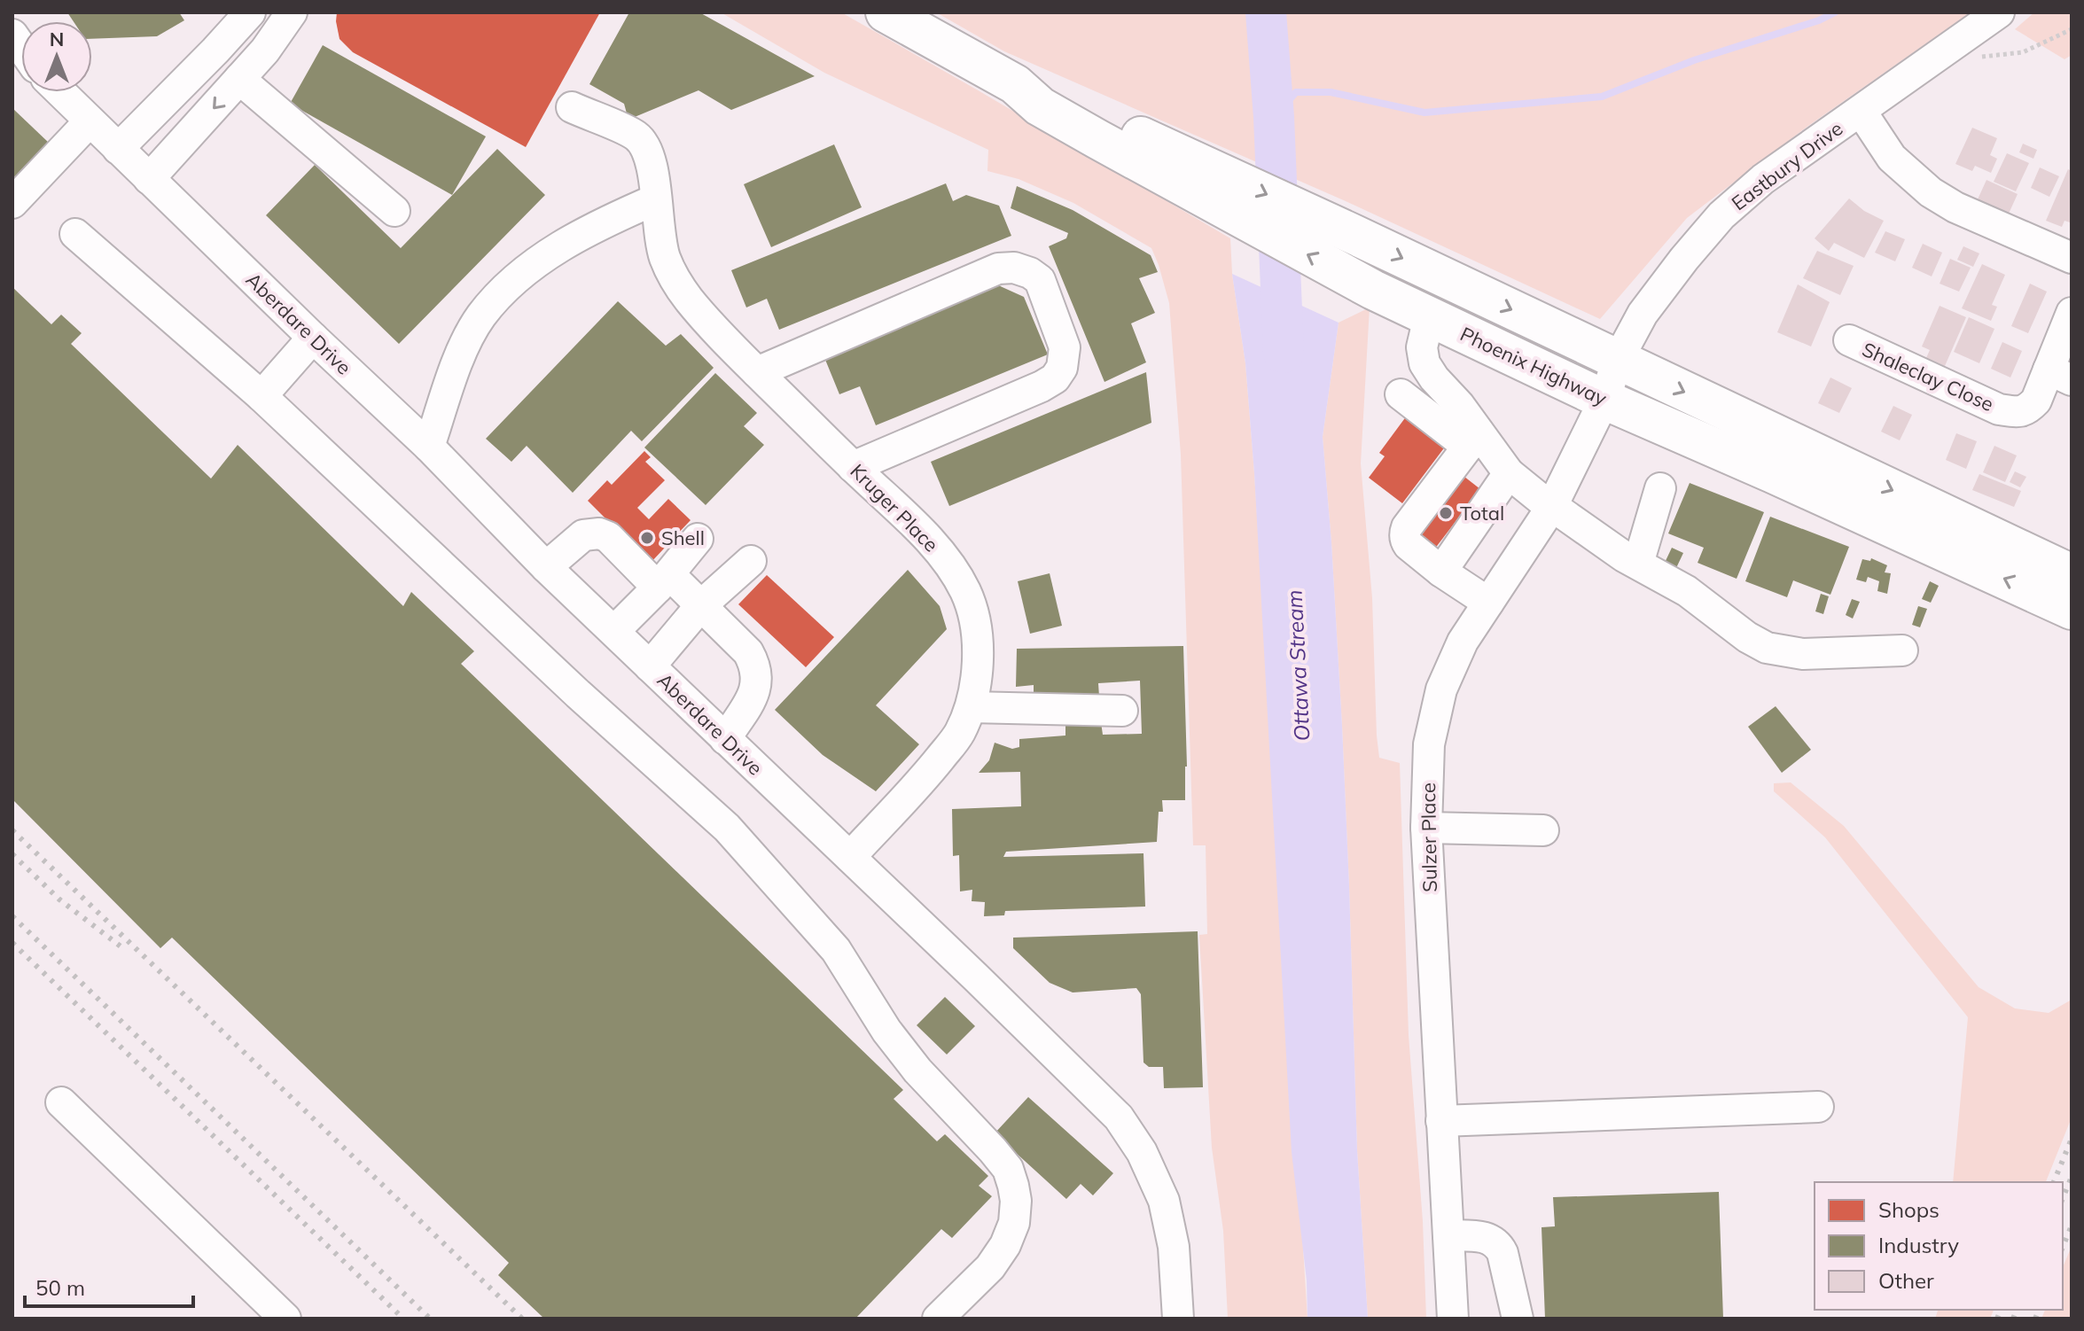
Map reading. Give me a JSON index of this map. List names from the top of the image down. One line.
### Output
{"streets":{"main road":["Phoenix Highway"],"street":["Eastbury Drive","Aberdare Drive","Shaleclay Close","Kruger Place","Sulzer Place"]},"crossings":[["Eastbury Drive","Phoenix Highway"],["Eastbury Drive","Sulzer Place"],["Aberdare Drive","Kruger Place"],["Phoenix Highway","Sulzer Place"]],"water":["Ottawa Stream"],"places":["Total","Shell"],"legend":["Shops","Industry","Other"],"scale_bar":"50 m","north":"top"}
